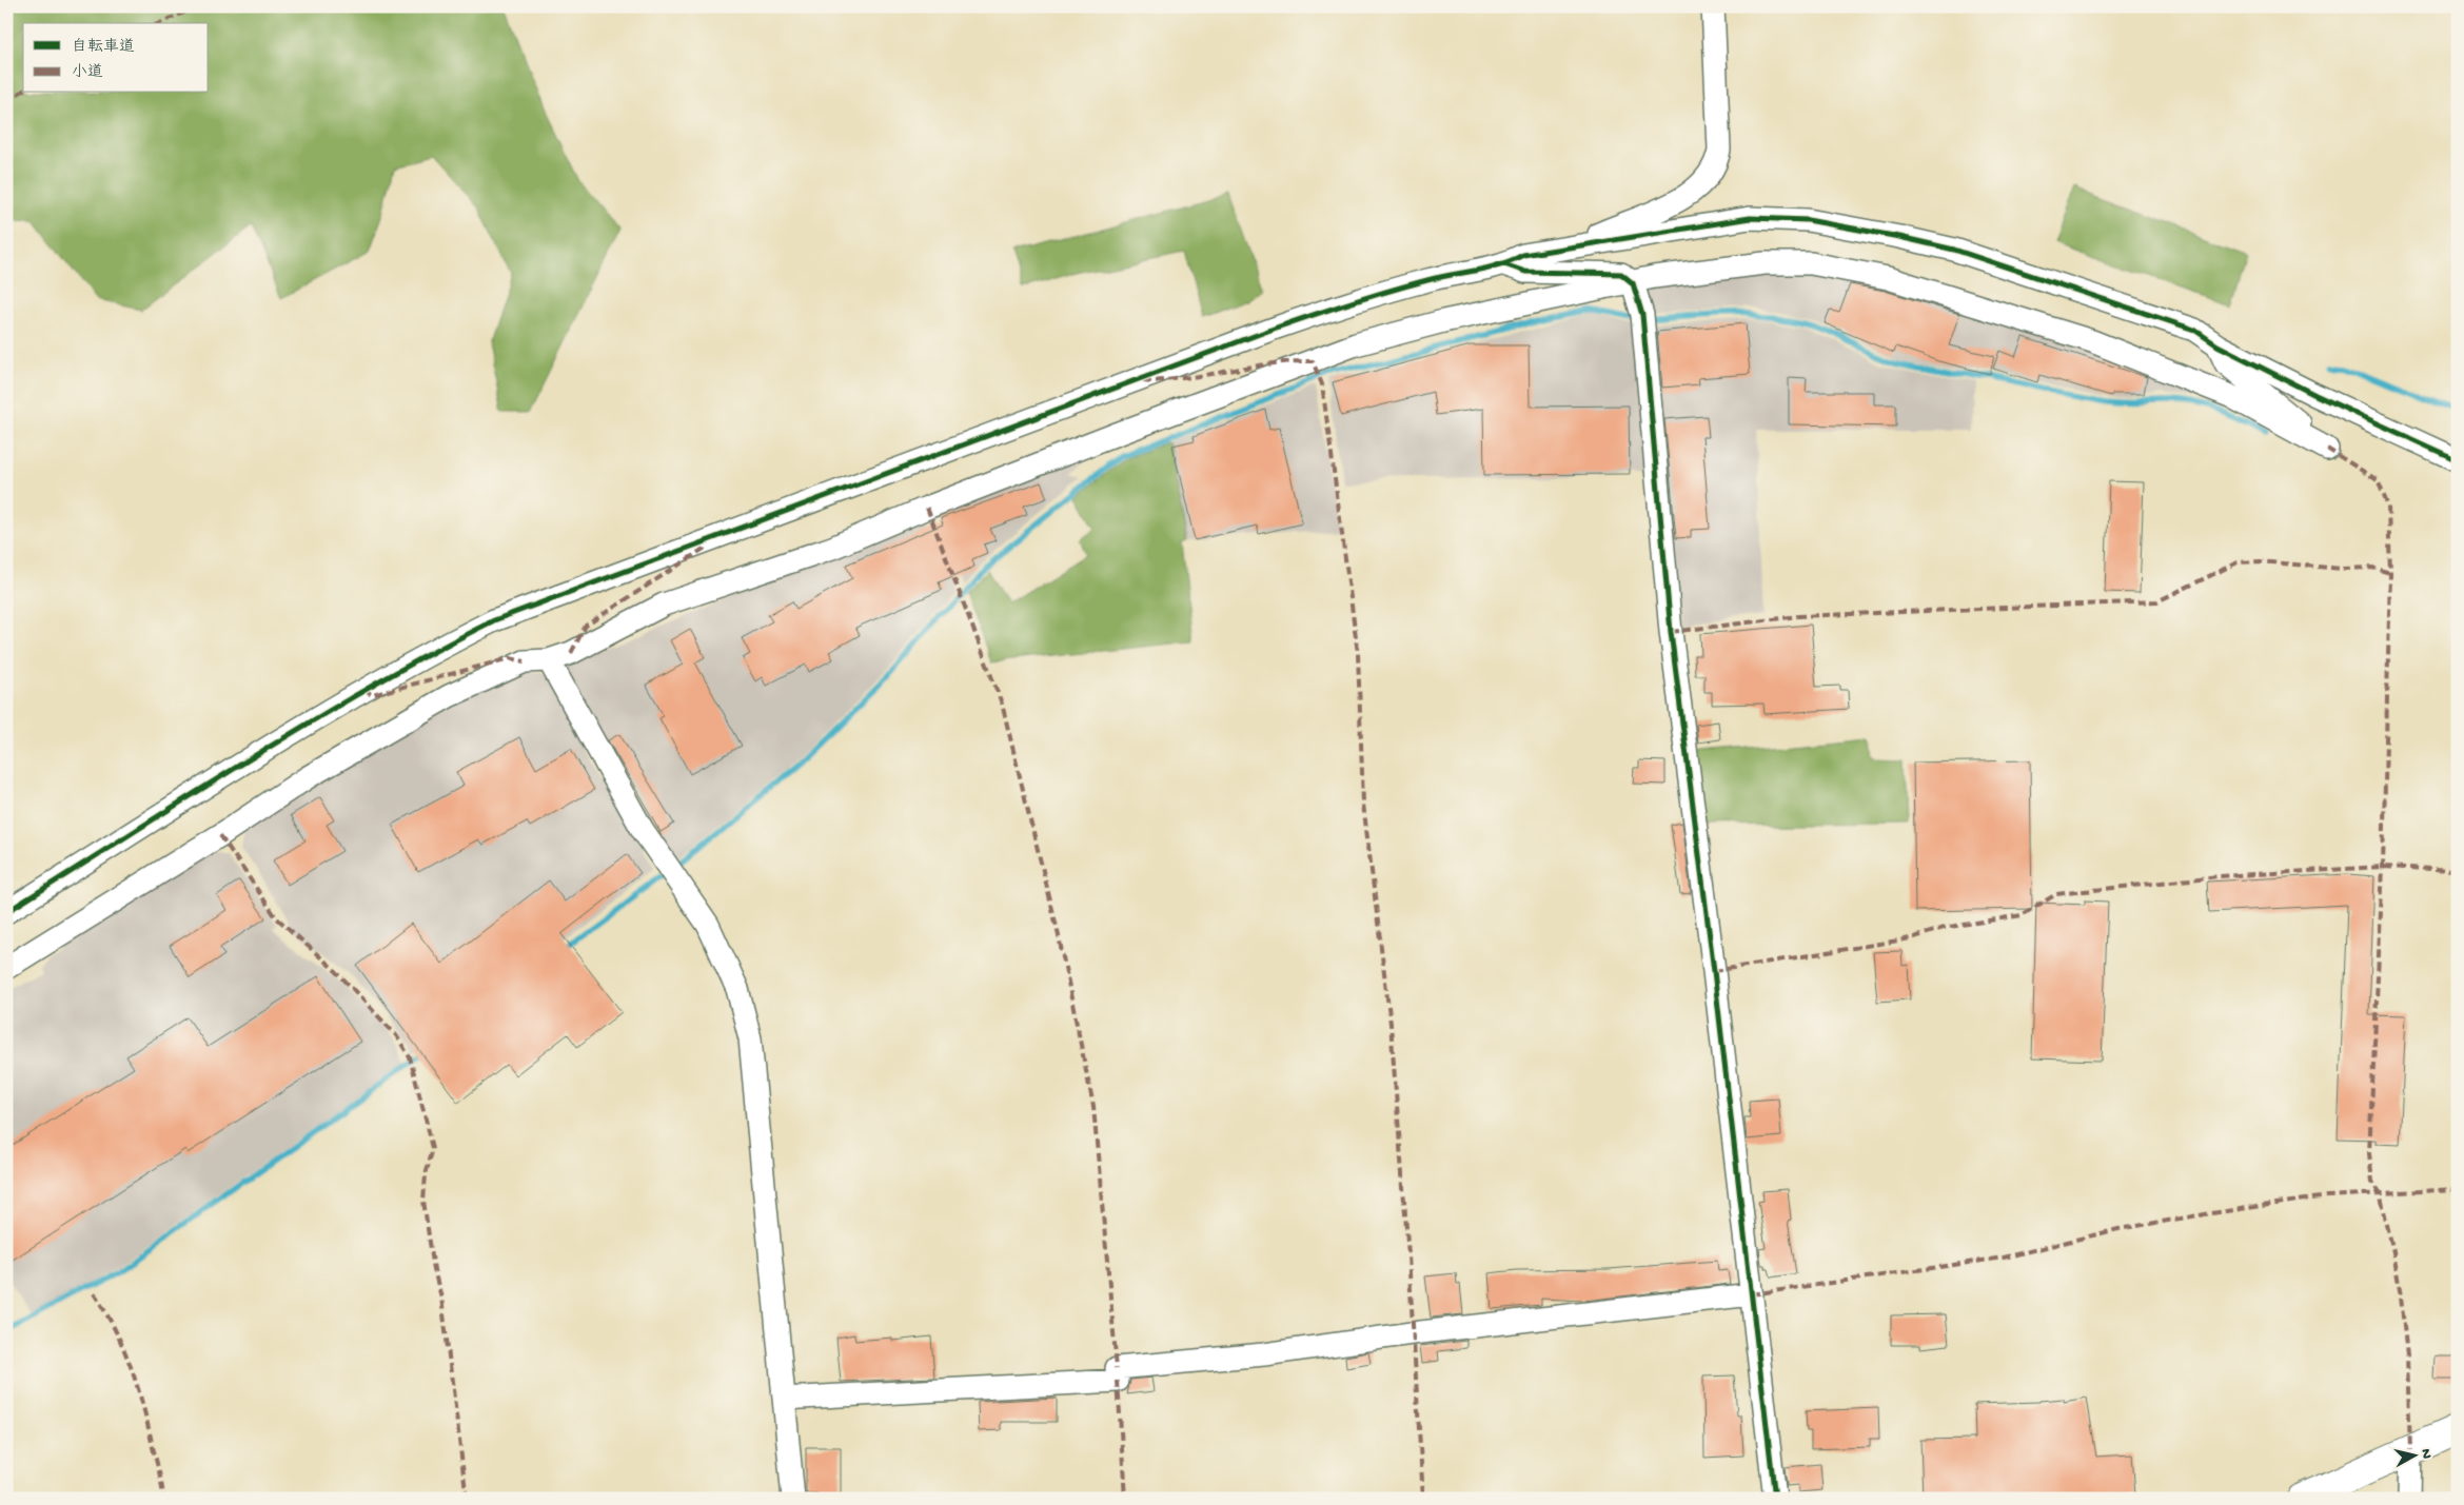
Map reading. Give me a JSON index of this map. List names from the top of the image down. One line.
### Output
{"legend":["自転車道","小道"],"north":"right"}
